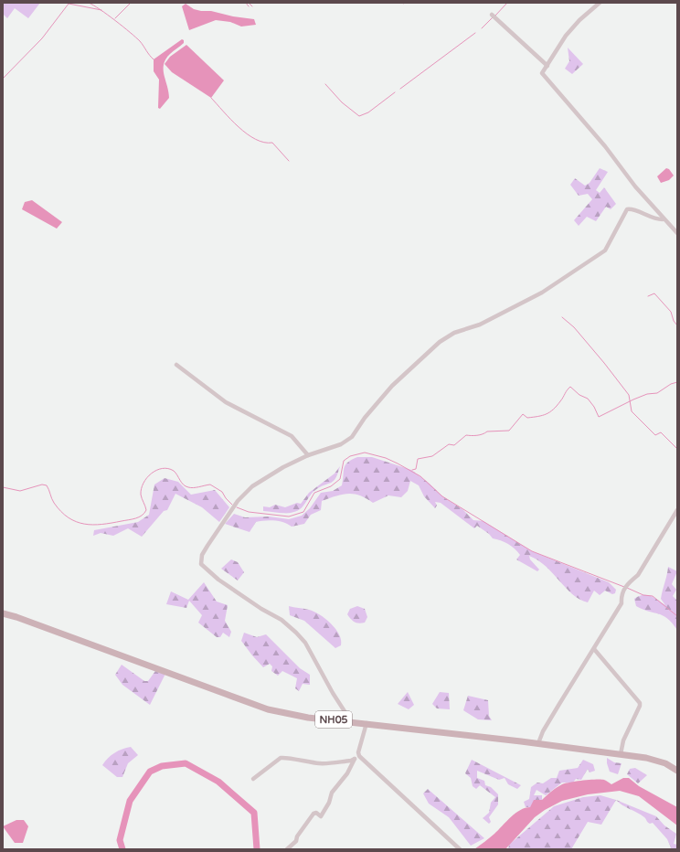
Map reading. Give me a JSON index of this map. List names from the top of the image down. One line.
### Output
{"streets":{"main road":["NH05"]}}
